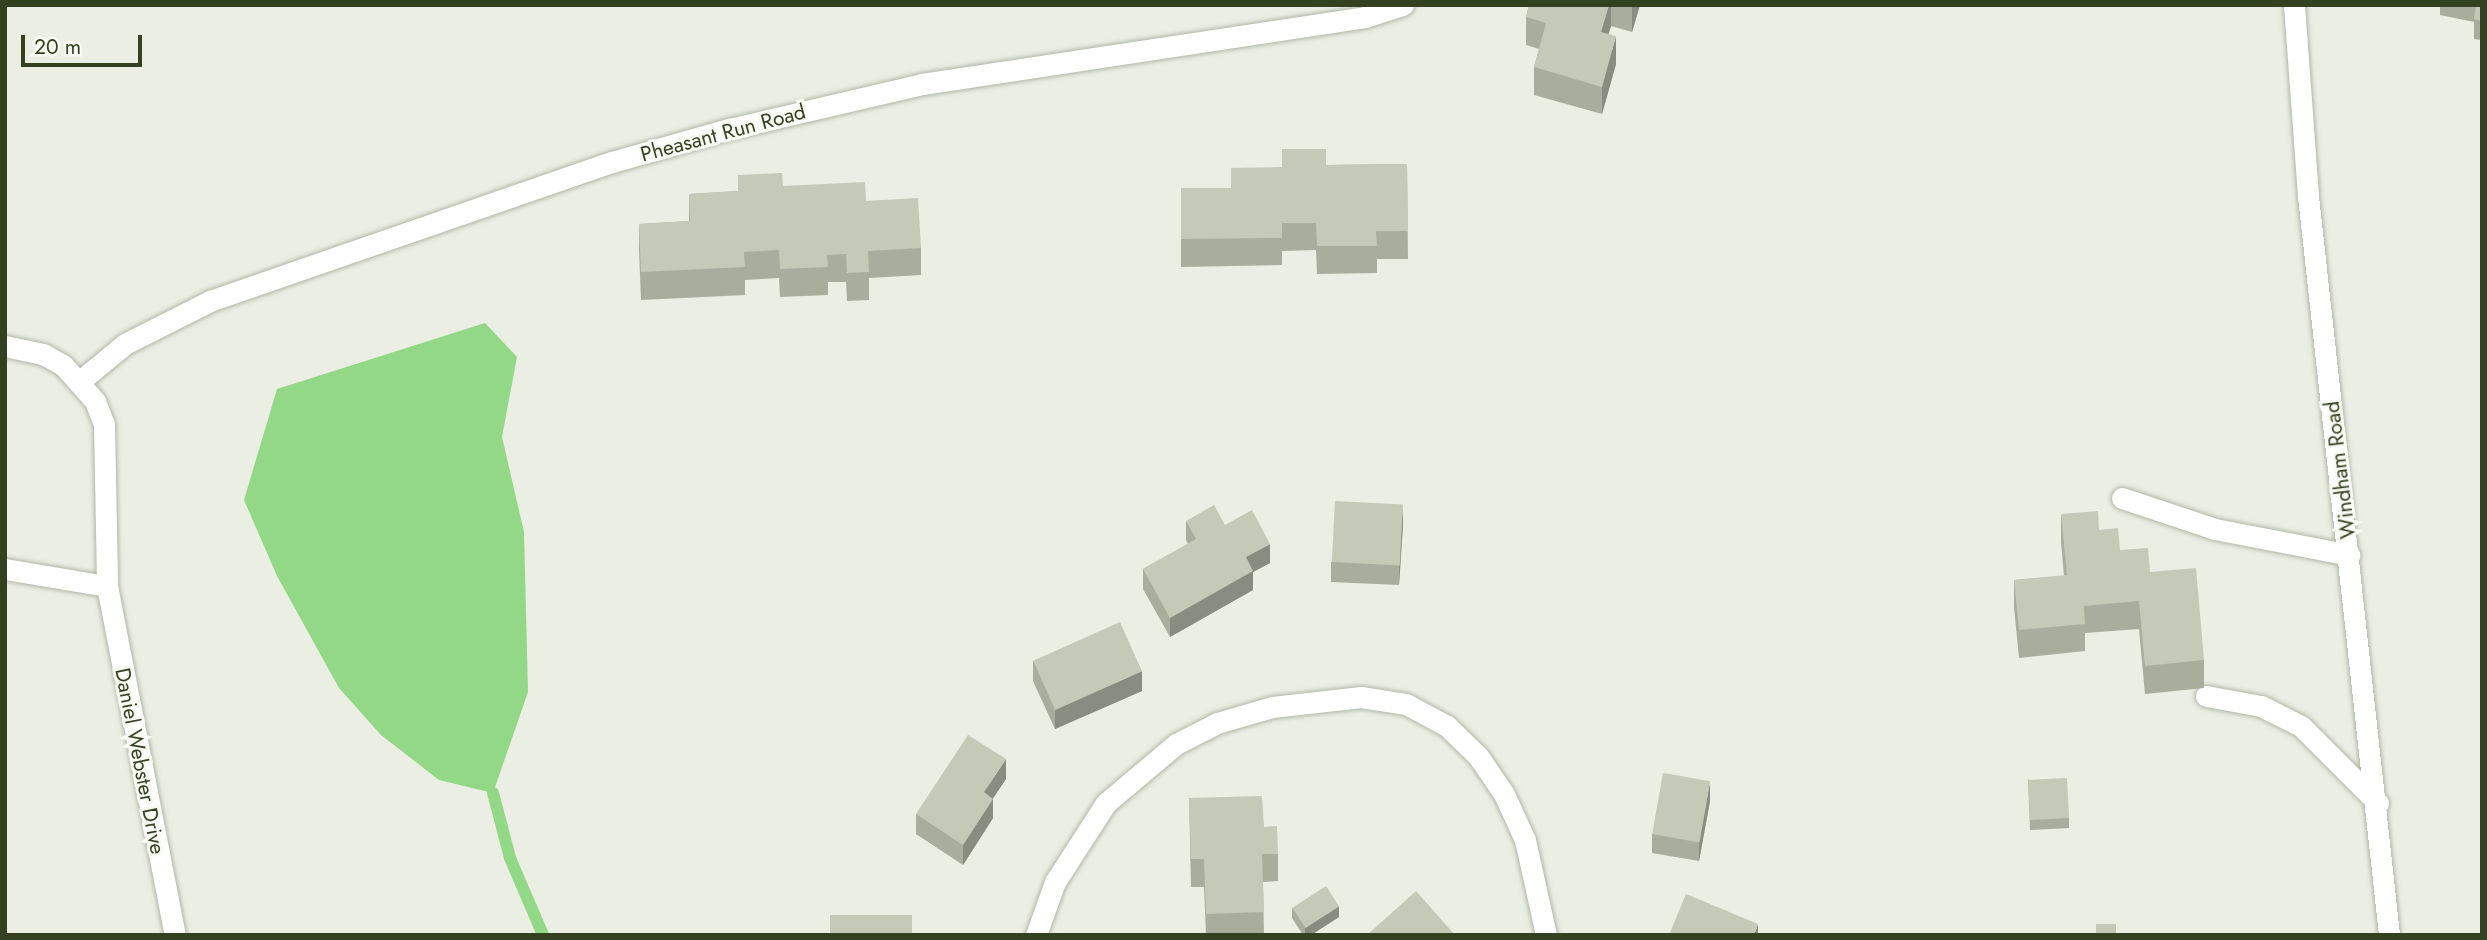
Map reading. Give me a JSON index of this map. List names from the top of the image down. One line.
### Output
{"streets":{"street":["Pheasant Run Road","Windham Road","Daniel Webster Drive"]},"crossings":[["Pheasant Run Road","Daniel Webster Drive"]],"scale_bar":"20 m"}
